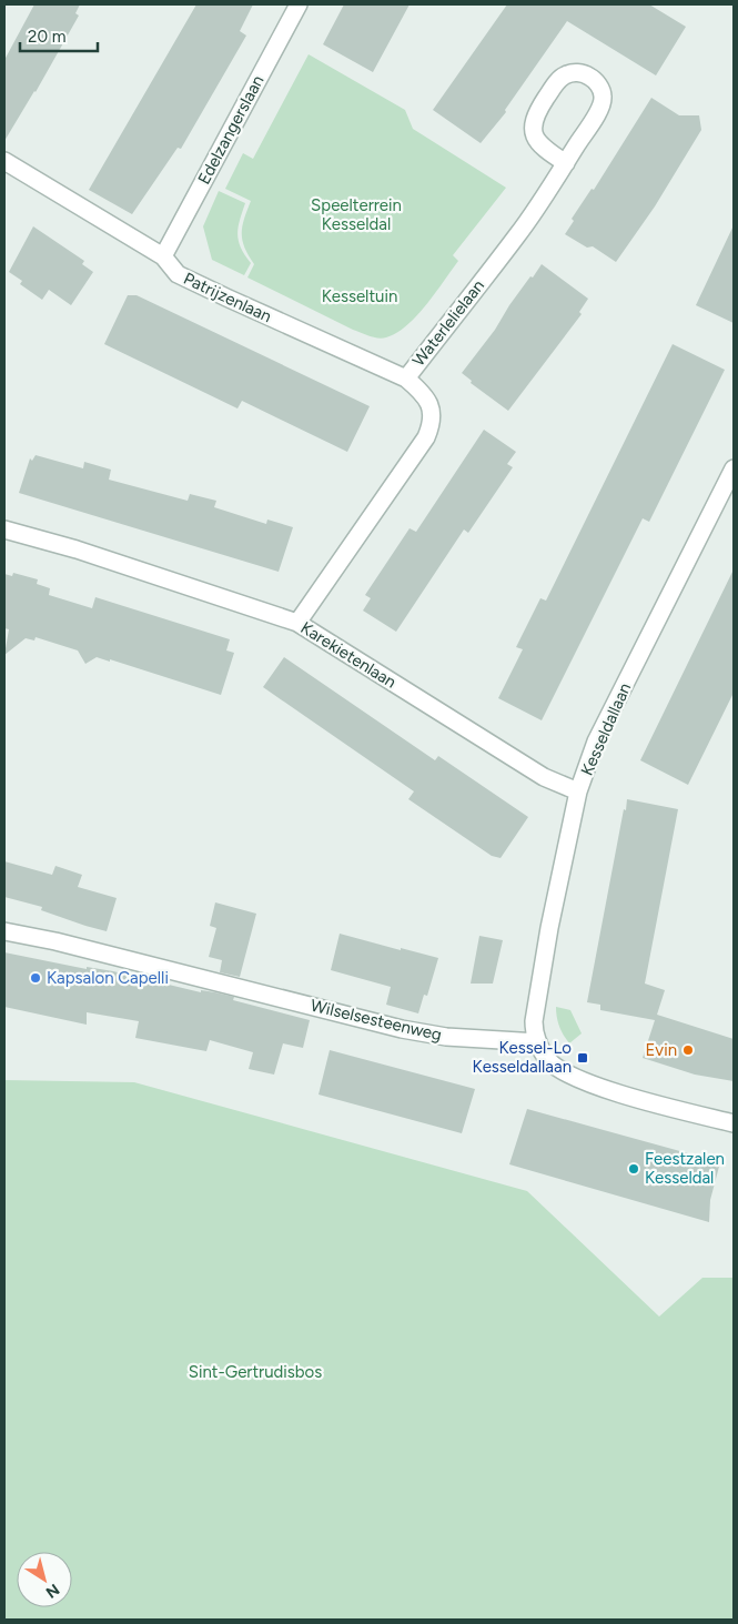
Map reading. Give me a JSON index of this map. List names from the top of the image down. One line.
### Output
{"streets":{"street":["Edelzangerslaan","Patrijzenlaan","Waterlelielaan","Karekietenlaan","Kesseldallaan","Wilselsesteenweg"]},"crossings":[["Edelzangerslaan","Patrijzenlaan"],["Patrijzenlaan","Waterlelielaan"],["Waterlelielaan","Karekietenlaan"],["Karekietenlaan","Kesseldallaan"],["Kesseldallaan","Wilselsesteenweg"]],"parks":["Speelterrein Kesseldal","Kesseltuin","Sint-Gertrudisbos"],"places":{"other":["Kapsalon Capelli","Evin","Feestzalen Kesseldal"],"transit":["Kessel-Lo Kesseldallaan"]},"scale_bar":"20 m","north":"bottom right"}
